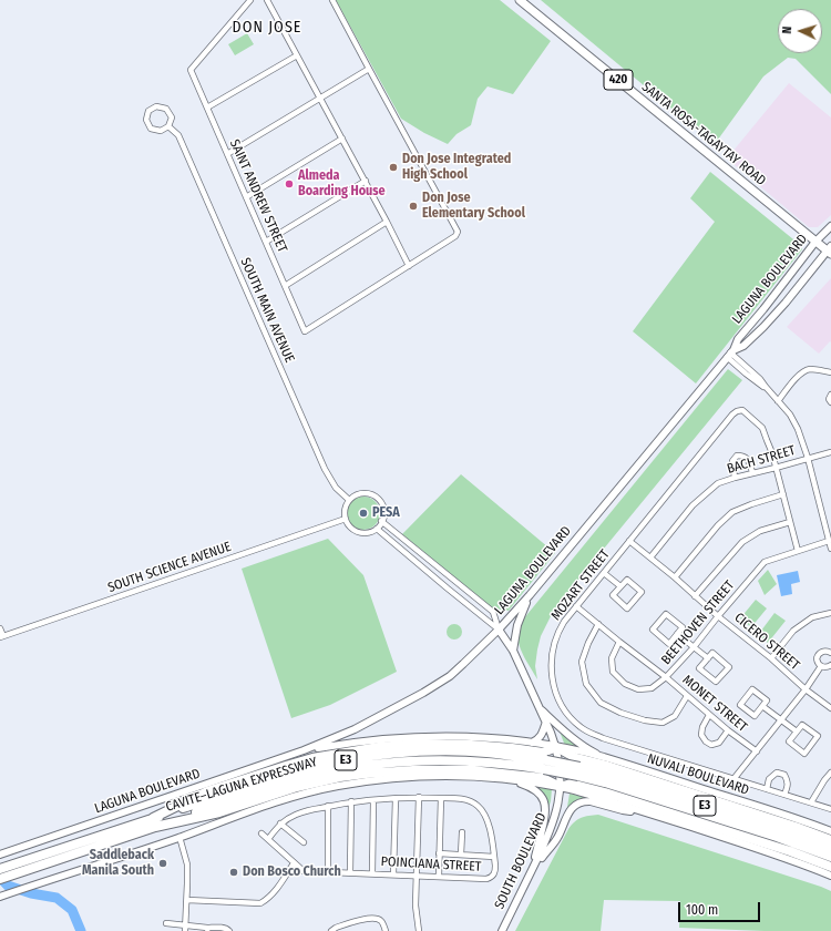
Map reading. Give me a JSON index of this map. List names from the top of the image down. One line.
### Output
{"streets":{"highway":["E3","CAVITE–LAGUNA EXPRESSWAY"],"main road":["420","SANTA ROSA-TAGAYTAY ROAD","LAGUNA BOULEVARD","NUVALI BOULEVARD","SOUTH BOULEVARD"],"street":["SAINT ANDREW STREET","SOUTH MAIN AVENUE","BACH STREET","SOUTH SCIENCE AVENUE","MOZART STREET","BEETHOVEN STREET","CICERO STREET","MONET STREET","POINCIANA STREET"]},"crossings":[["SANTA ROSA-TAGAYTAY ROAD","LAGUNA BOULEVARD"],["LAGUNA BOULEVARD","NUVALI BOULEVARD"],["LAGUNA BOULEVARD","SOUTH BOULEVARD"],["SOUTH MAIN AVENUE","SOUTH SCIENCE AVENUE"],["BACH STREET","MOZART STREET"],["BACH STREET","CICERO STREET"],["MOZART STREET","BEETHOVEN STREET"],["MOZART STREET","CICERO STREET"],["MOZART STREET","MONET STREET"],["BEETHOVEN STREET","CICERO STREET"],["BEETHOVEN STREET","MONET STREET"],["NUVALI BOULEVARD","SOUTH BOULEVARD"]],"districts":["DON JOSE"],"places":["Don Jose Integrated High School","Almeda Boarding House","Don Jose Elementary School","PESA","Saddleback Manila South","Don Bosco Church"],"scale_bar":"100 m","north":"left"}
